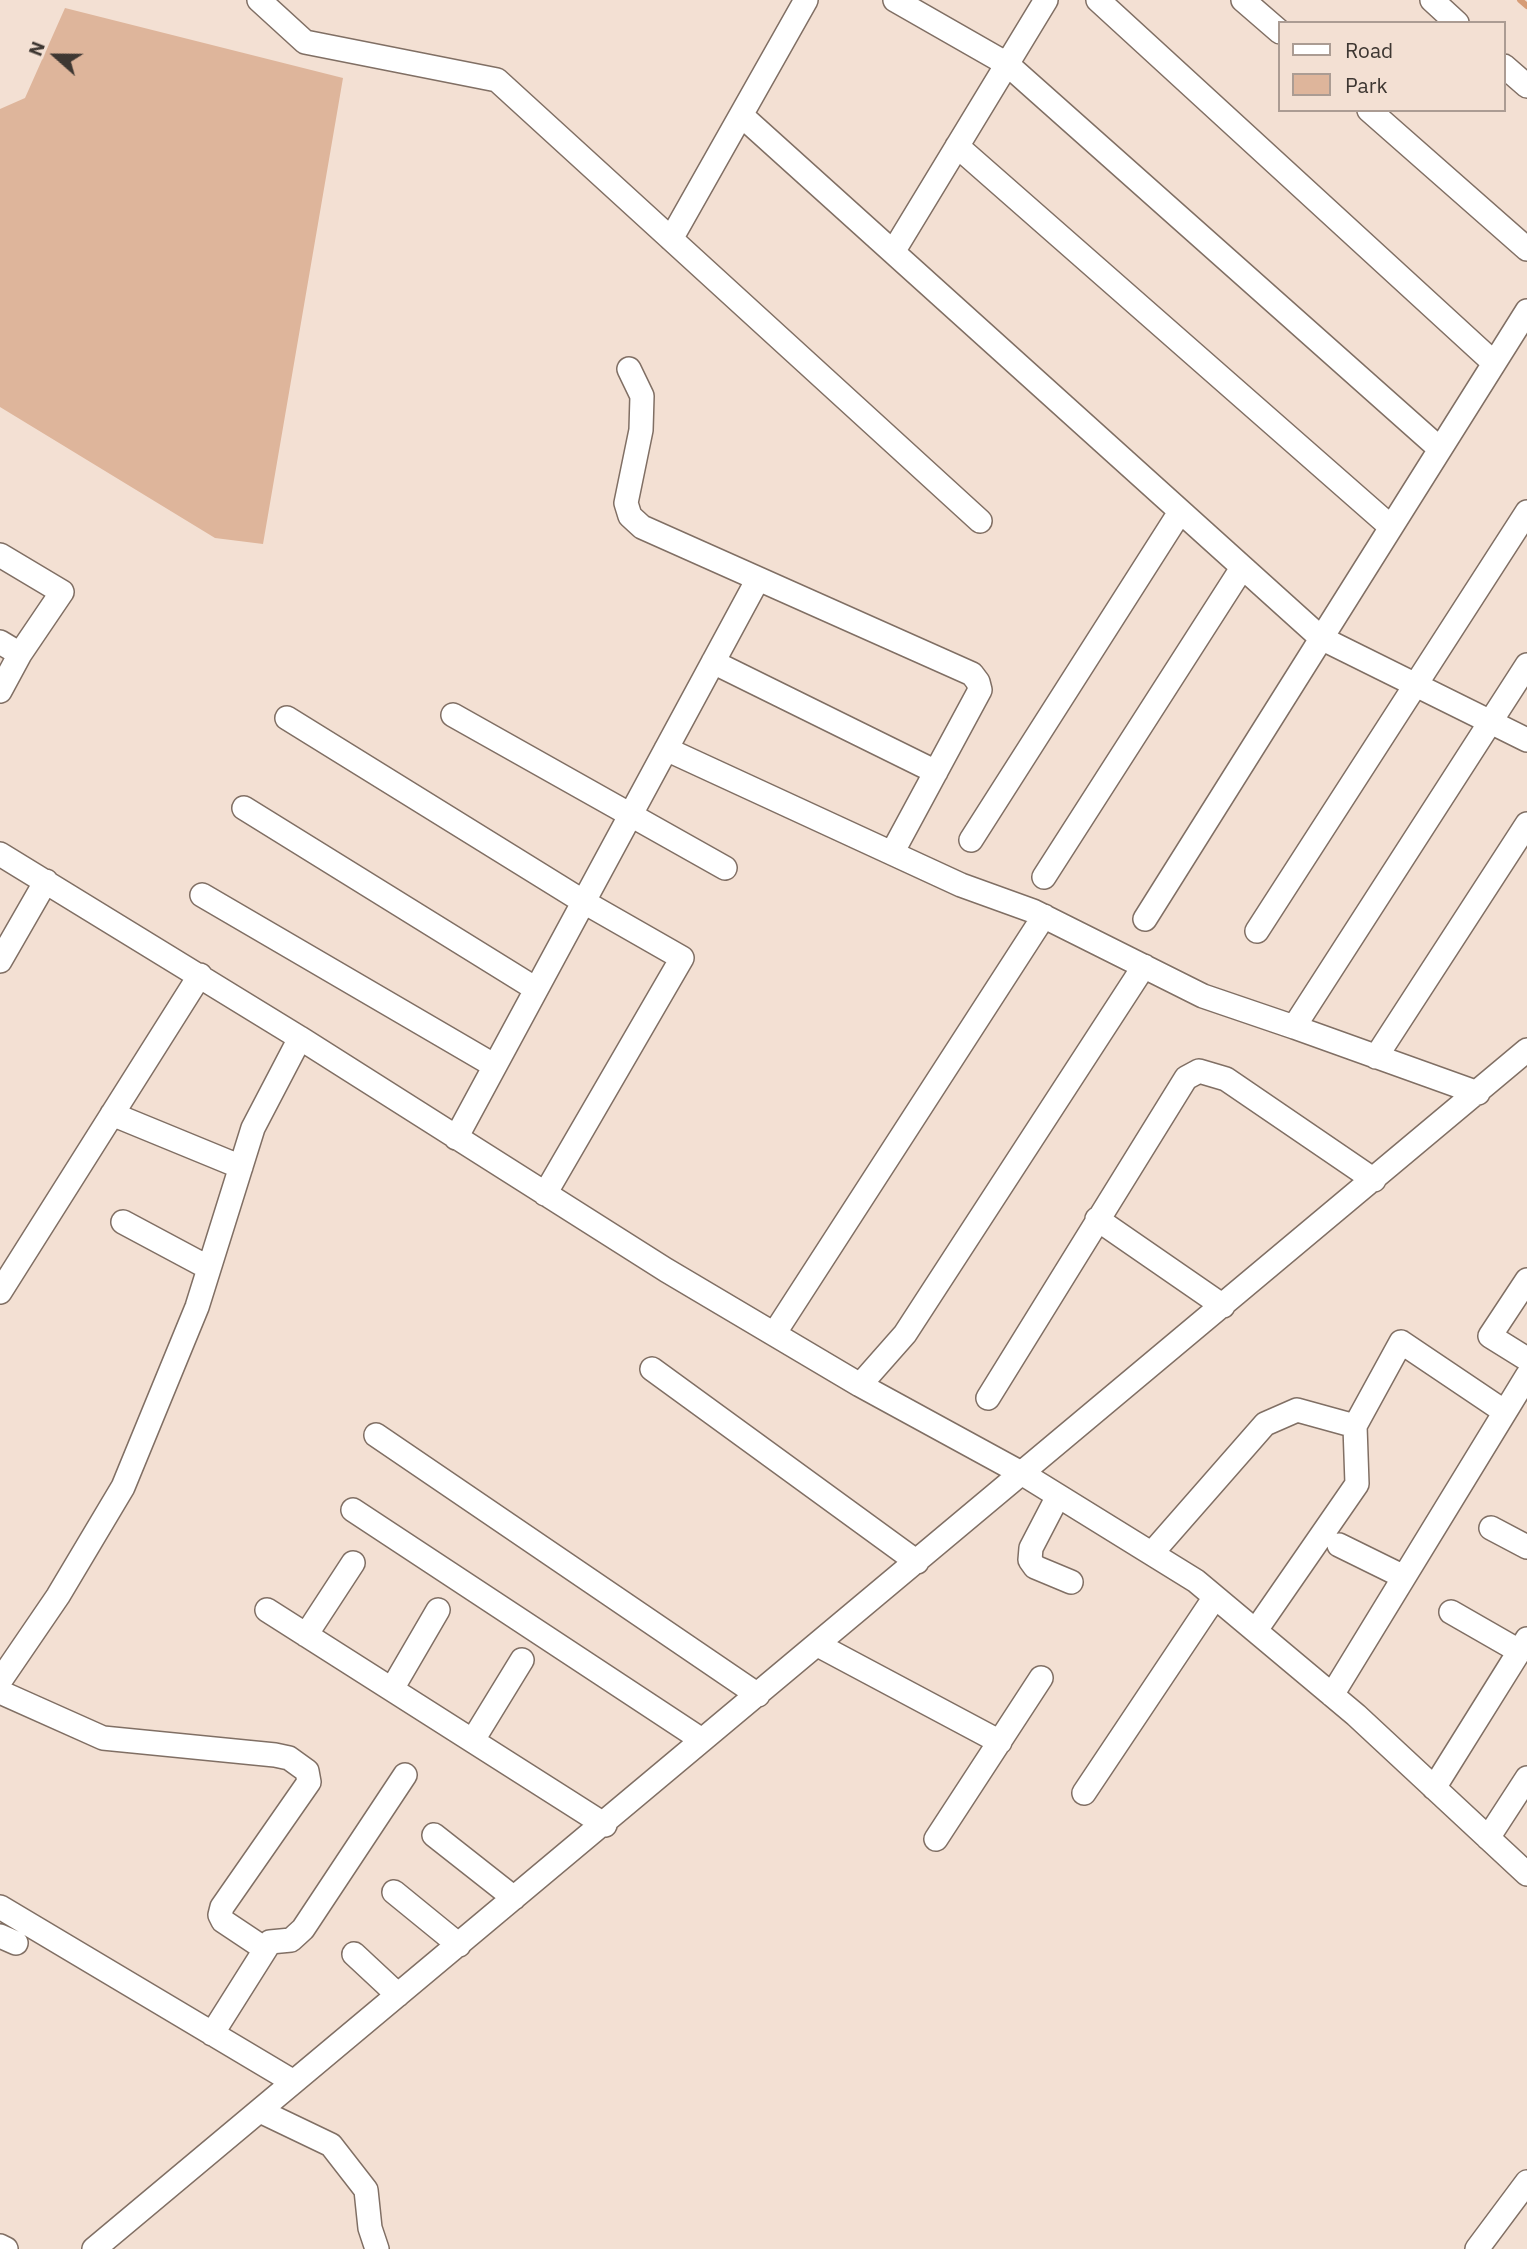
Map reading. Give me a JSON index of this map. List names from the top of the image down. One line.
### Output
{"legend":["Road","Park"],"north":"left"}
